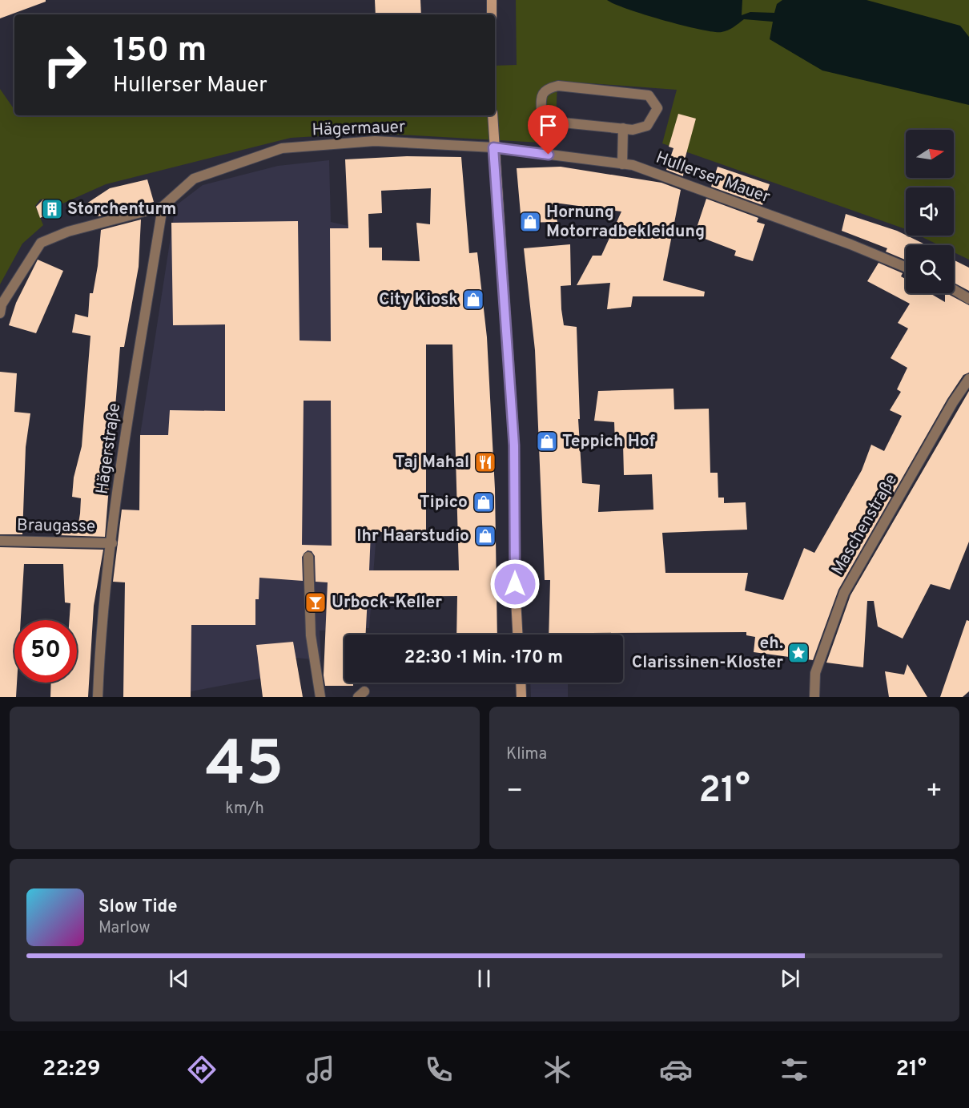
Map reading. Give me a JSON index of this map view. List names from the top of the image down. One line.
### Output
{"streets":{"street":["Hägermauer","Hullerser Mauer","Hägerstraße","Maschenstraße","Braugasse"]},"crossings":[["Hägermauer","Hullerser Mauer"],["Hägermauer","Hägerstraße"],["Hägerstraße","Braugasse"]],"places":{"building":["Storchenturm"],"shop":["Hornung Motorradbekleidung","City Kiosk","Teppich Hof","Tipico","Ihr Haarstudio"],"restaurant":["Taj Mahal"],"bar":["Urbock-Keller"],"place":["eh. Clarissinen-Kloster"]},"north":"right","page":{"turn":["150 m","Hullerser Mauer"],"limit":"50","trip":"22:30 · 1 Min. · 170 m","tile":[["45","km/h"],"Klima"],"heat":["−","21°","+"],"song":["Slow Tide","Marlow"],"tabs":["22:29","21°"]}}
